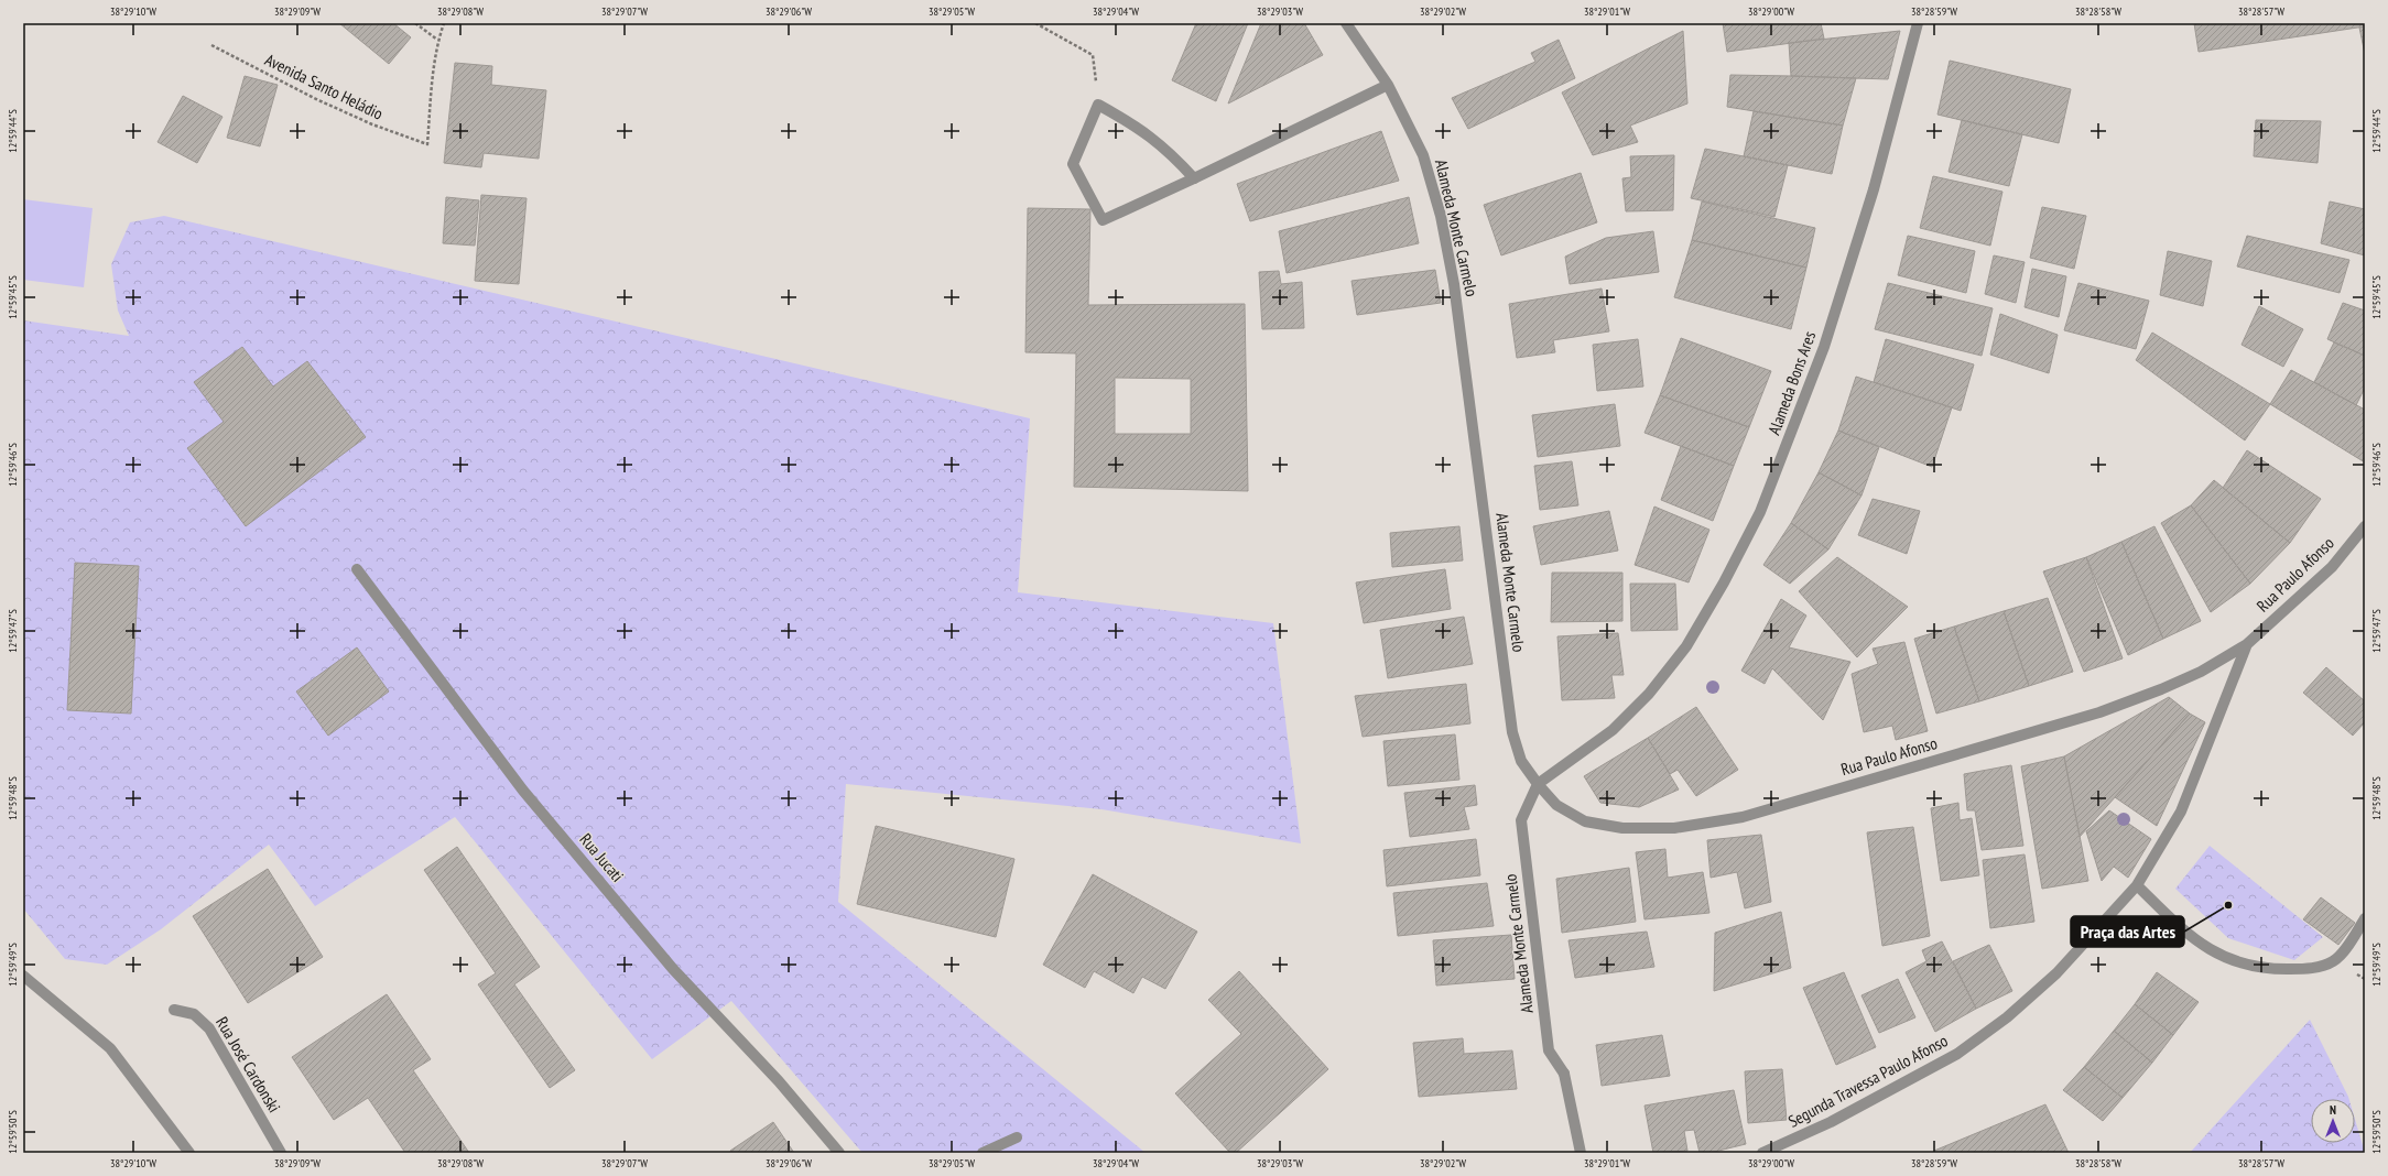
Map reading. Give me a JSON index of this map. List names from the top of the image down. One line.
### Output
{"streets":{"street":["Alameda Monte Carmelo","Alameda Bons Ares","Rua Paulo Afonso","Rua Jucati","Rua José Cardonski","Segunda Travessa Paulo Afonso"],"path":["Avenida Santo Heládio"]},"crossings":[["Alameda Monte Carmelo","Alameda Bons Ares"],["Alameda Monte Carmelo","Rua Paulo Afonso"],["Alameda Bons Ares","Rua Paulo Afonso"],["Rua Paulo Afonso","Segunda Travessa Paulo Afonso"]],"places":["Praça das Artes"],"north":"top","coordinates":["38°29'10\"W","38°29'09\"W","38°29'08\"W","38°29'07\"W","38°29'06\"W","38°29'05\"W","38°29'04\"W","38°29'03\"W","38°29'02\"W","38°29'01\"W","38°29'00\"W","38°28'59\"W","38°28'58\"W","38°28'57\"W","12°59'44\"S","12°59'45\"S","12°59'46\"S","12°59'47\"S","12°59'48\"S","12°59'49\"S","12°59'50\"S"]}
